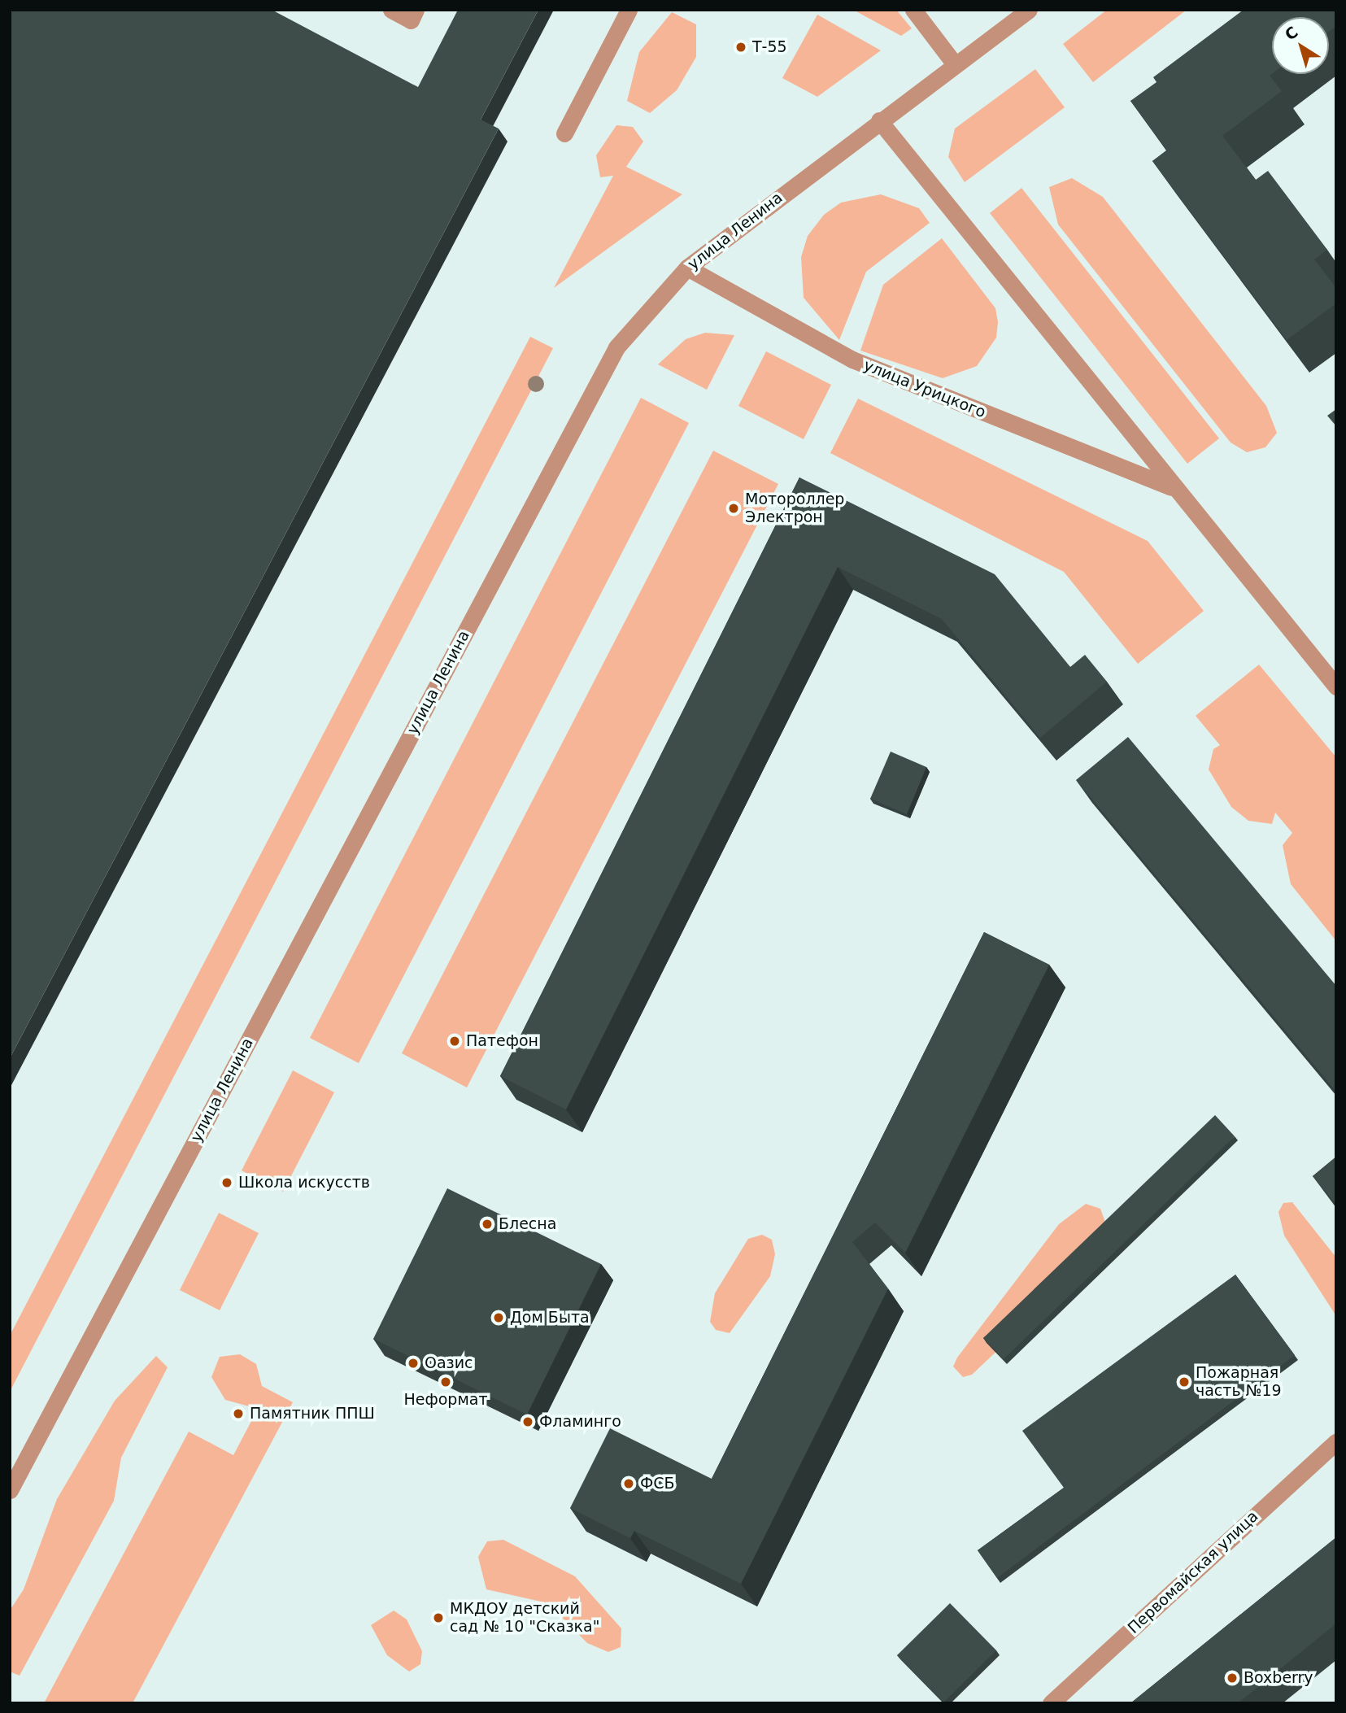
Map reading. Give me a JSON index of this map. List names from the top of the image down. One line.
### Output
{"streets":{"street":["улица Ленина","улица Урицкого","Первомайская улица"]},"crossings":[["улица Ленина","улица Урицкого"]],"places":["Т-55","Мотороллер Электрон","Патефон","Школа искусств","Блесна","Дом Быта","Оазис","Неформат","Пожарная часть №19","Памятник ППШ","Фламинго","ФСБ","МКДОУ детский сад № 10 \"Сказка\"","Boxberry"],"north":"top left"}
